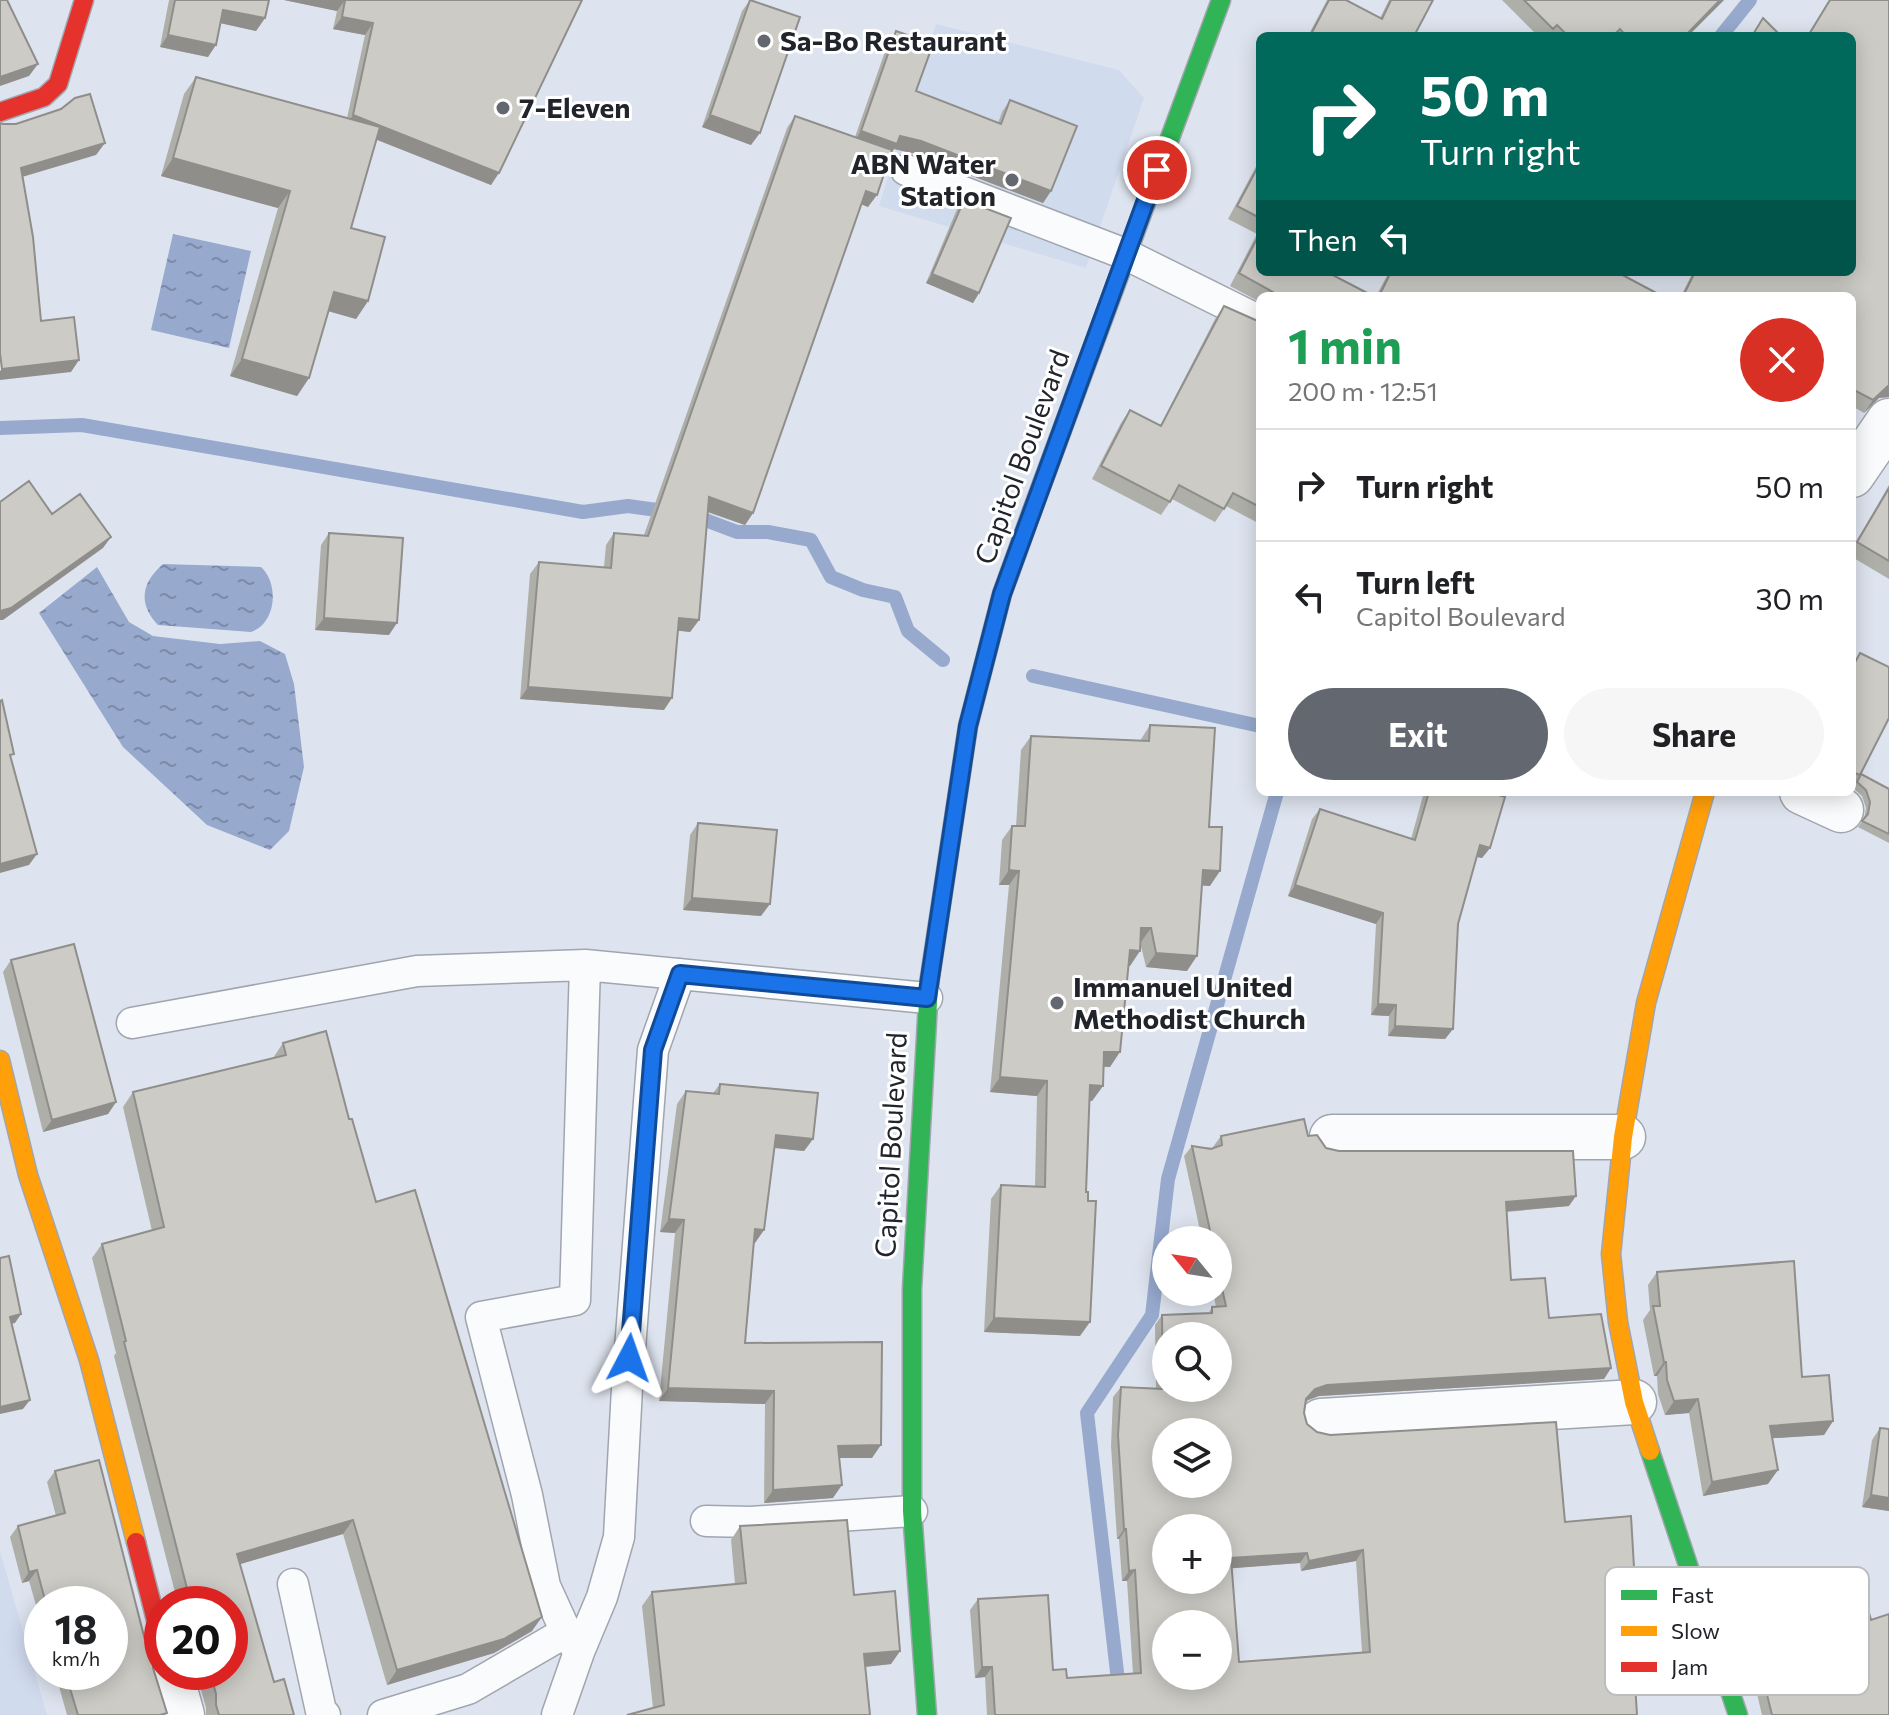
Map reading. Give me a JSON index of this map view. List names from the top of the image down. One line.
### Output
{"streets":{"main road":["Capitol Boulevard"]},"places":["Sa-Bo Restaurant","7-Eleven","ABN Water Station","Immanuel United Methodist Church"],"legend":["Fast","Slow","Jam"],"north":"top left","page":{"turn":["50 m","Turn right"],"then":"Then","heading":["1 min","200 m · 12:51"],"list":[{"name":"Turn right","value":"50 m"},{"name":"Turn left","note":"Capitol Boulevard","value":"30 m"}],"buttons":["Exit","Share"],"map_buttons":["+","−"],"speed":"18 km/h","limit":"20"}}
